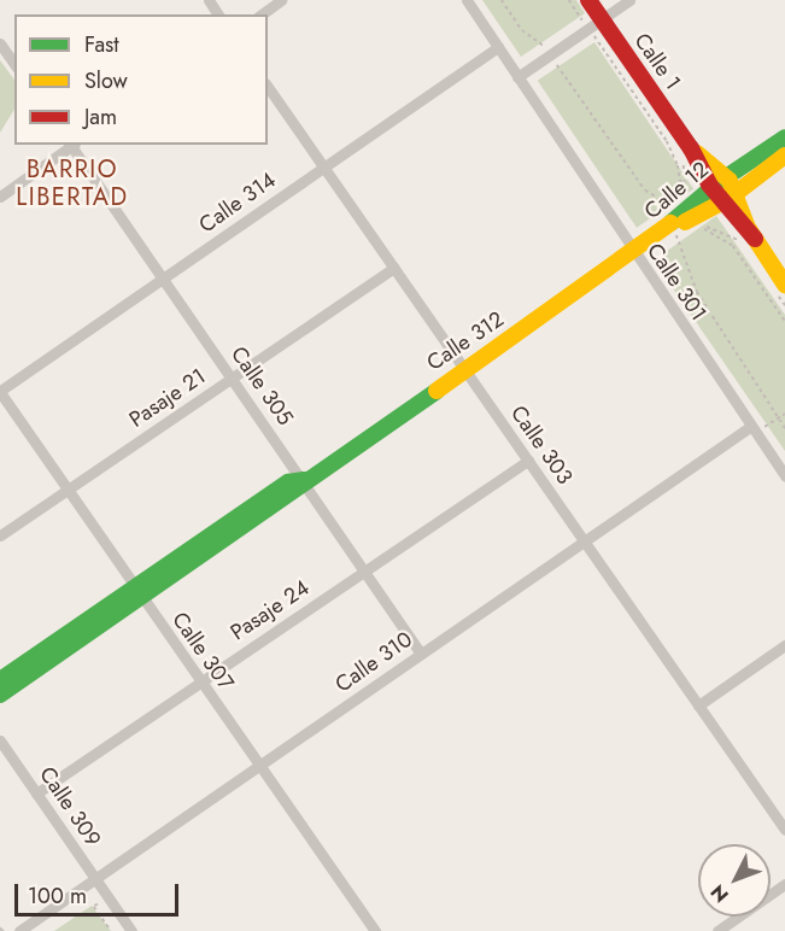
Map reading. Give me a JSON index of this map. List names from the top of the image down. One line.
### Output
{"streets":{"street":["Calle 1","Calle 12","Calle 314","Calle 301","Calle 312","Calle 305","Pasaje 21","Calle 303","Pasaje 24","Calle 307","Calle 310","Calle 309"]},"crossings":[["Calle 1","Calle 12"],["Calle 12","Calle 312"],["Calle 314","Calle 301"],["Calle 314","Calle 305"],["Calle 314","Calle 303"],["Calle 314","Calle 307"],["Calle 301","Calle 312"],["Calle 301","Calle 310"],["Calle 312","Calle 305"],["Calle 312","Calle 303"],["Calle 312","Calle 307"],["Calle 305","Pasaje 21"],["Calle 305","Pasaje 24"],["Calle 305","Calle 310"],["Pasaje 21","Calle 303"],["Pasaje 21","Calle 307"],["Calle 303","Pasaje 24"],["Calle 303","Calle 310"],["Pasaje 24","Calle 307"],["Pasaje 24","Calle 309"],["Calle 307","Calle 310"],["Calle 310","Calle 309"]],"districts":["BARRIO LIBERTAD"],"legend":["Fast","Slow","Jam"],"scale_bar":"100 m","north":"bottom left"}
